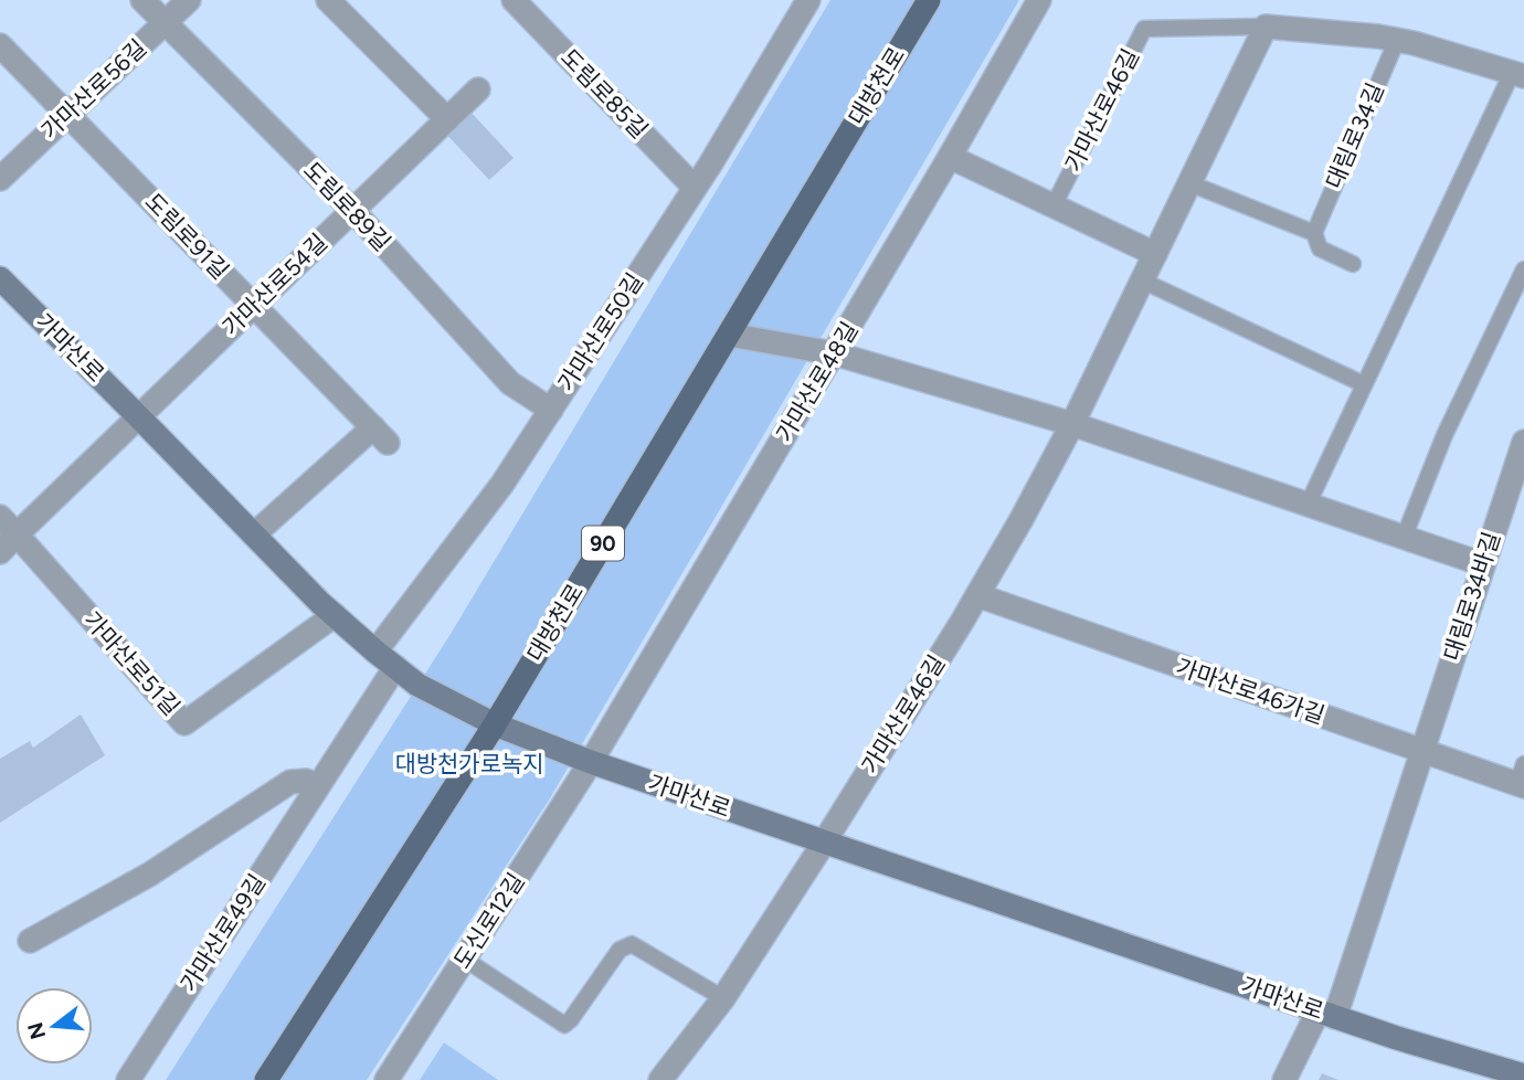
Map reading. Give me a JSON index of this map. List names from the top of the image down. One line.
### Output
{"streets":{"main road":["대방천로","가마산로","90"],"street":["가마산로56길","도림로85길","가마산로46길","도림로89길","도림로91길","가마산로54길","가마산로50길","가마산로48길","대림로34바길","가마산로51길","가마산로46가길","도신로12길","가마산로49길"],"lane":["대림로34길"]},"crossings":[["대방천로","가마산로"],["가마산로56길","도림로89길"],["가마산로56길","도림로91길"],["도림로85길","가마산로50길"],["가마산로46길","가마산로"],["가마산로46길","가마산로46가길"],["도림로89길","가마산로54길"],["도림로89길","가마산로50길"],["도림로91길","가마산로54길"],["도림로91길","가마산로"],["가마산로54길","가마산로"],["가마산로50길","가마산로"],["가마산로","가마산로48길"],["가마산로","대림로34바길"],["가마산로","가마산로51길"],["가마산로","가마산로46가길"],["가마산로","도신로12길"],["가마산로","가마산로49길"],["가마산로48길","도신로12길"],["대림로34바길","가마산로46가길"]],"parks":["대방천가로녹지"],"north":"left"}
